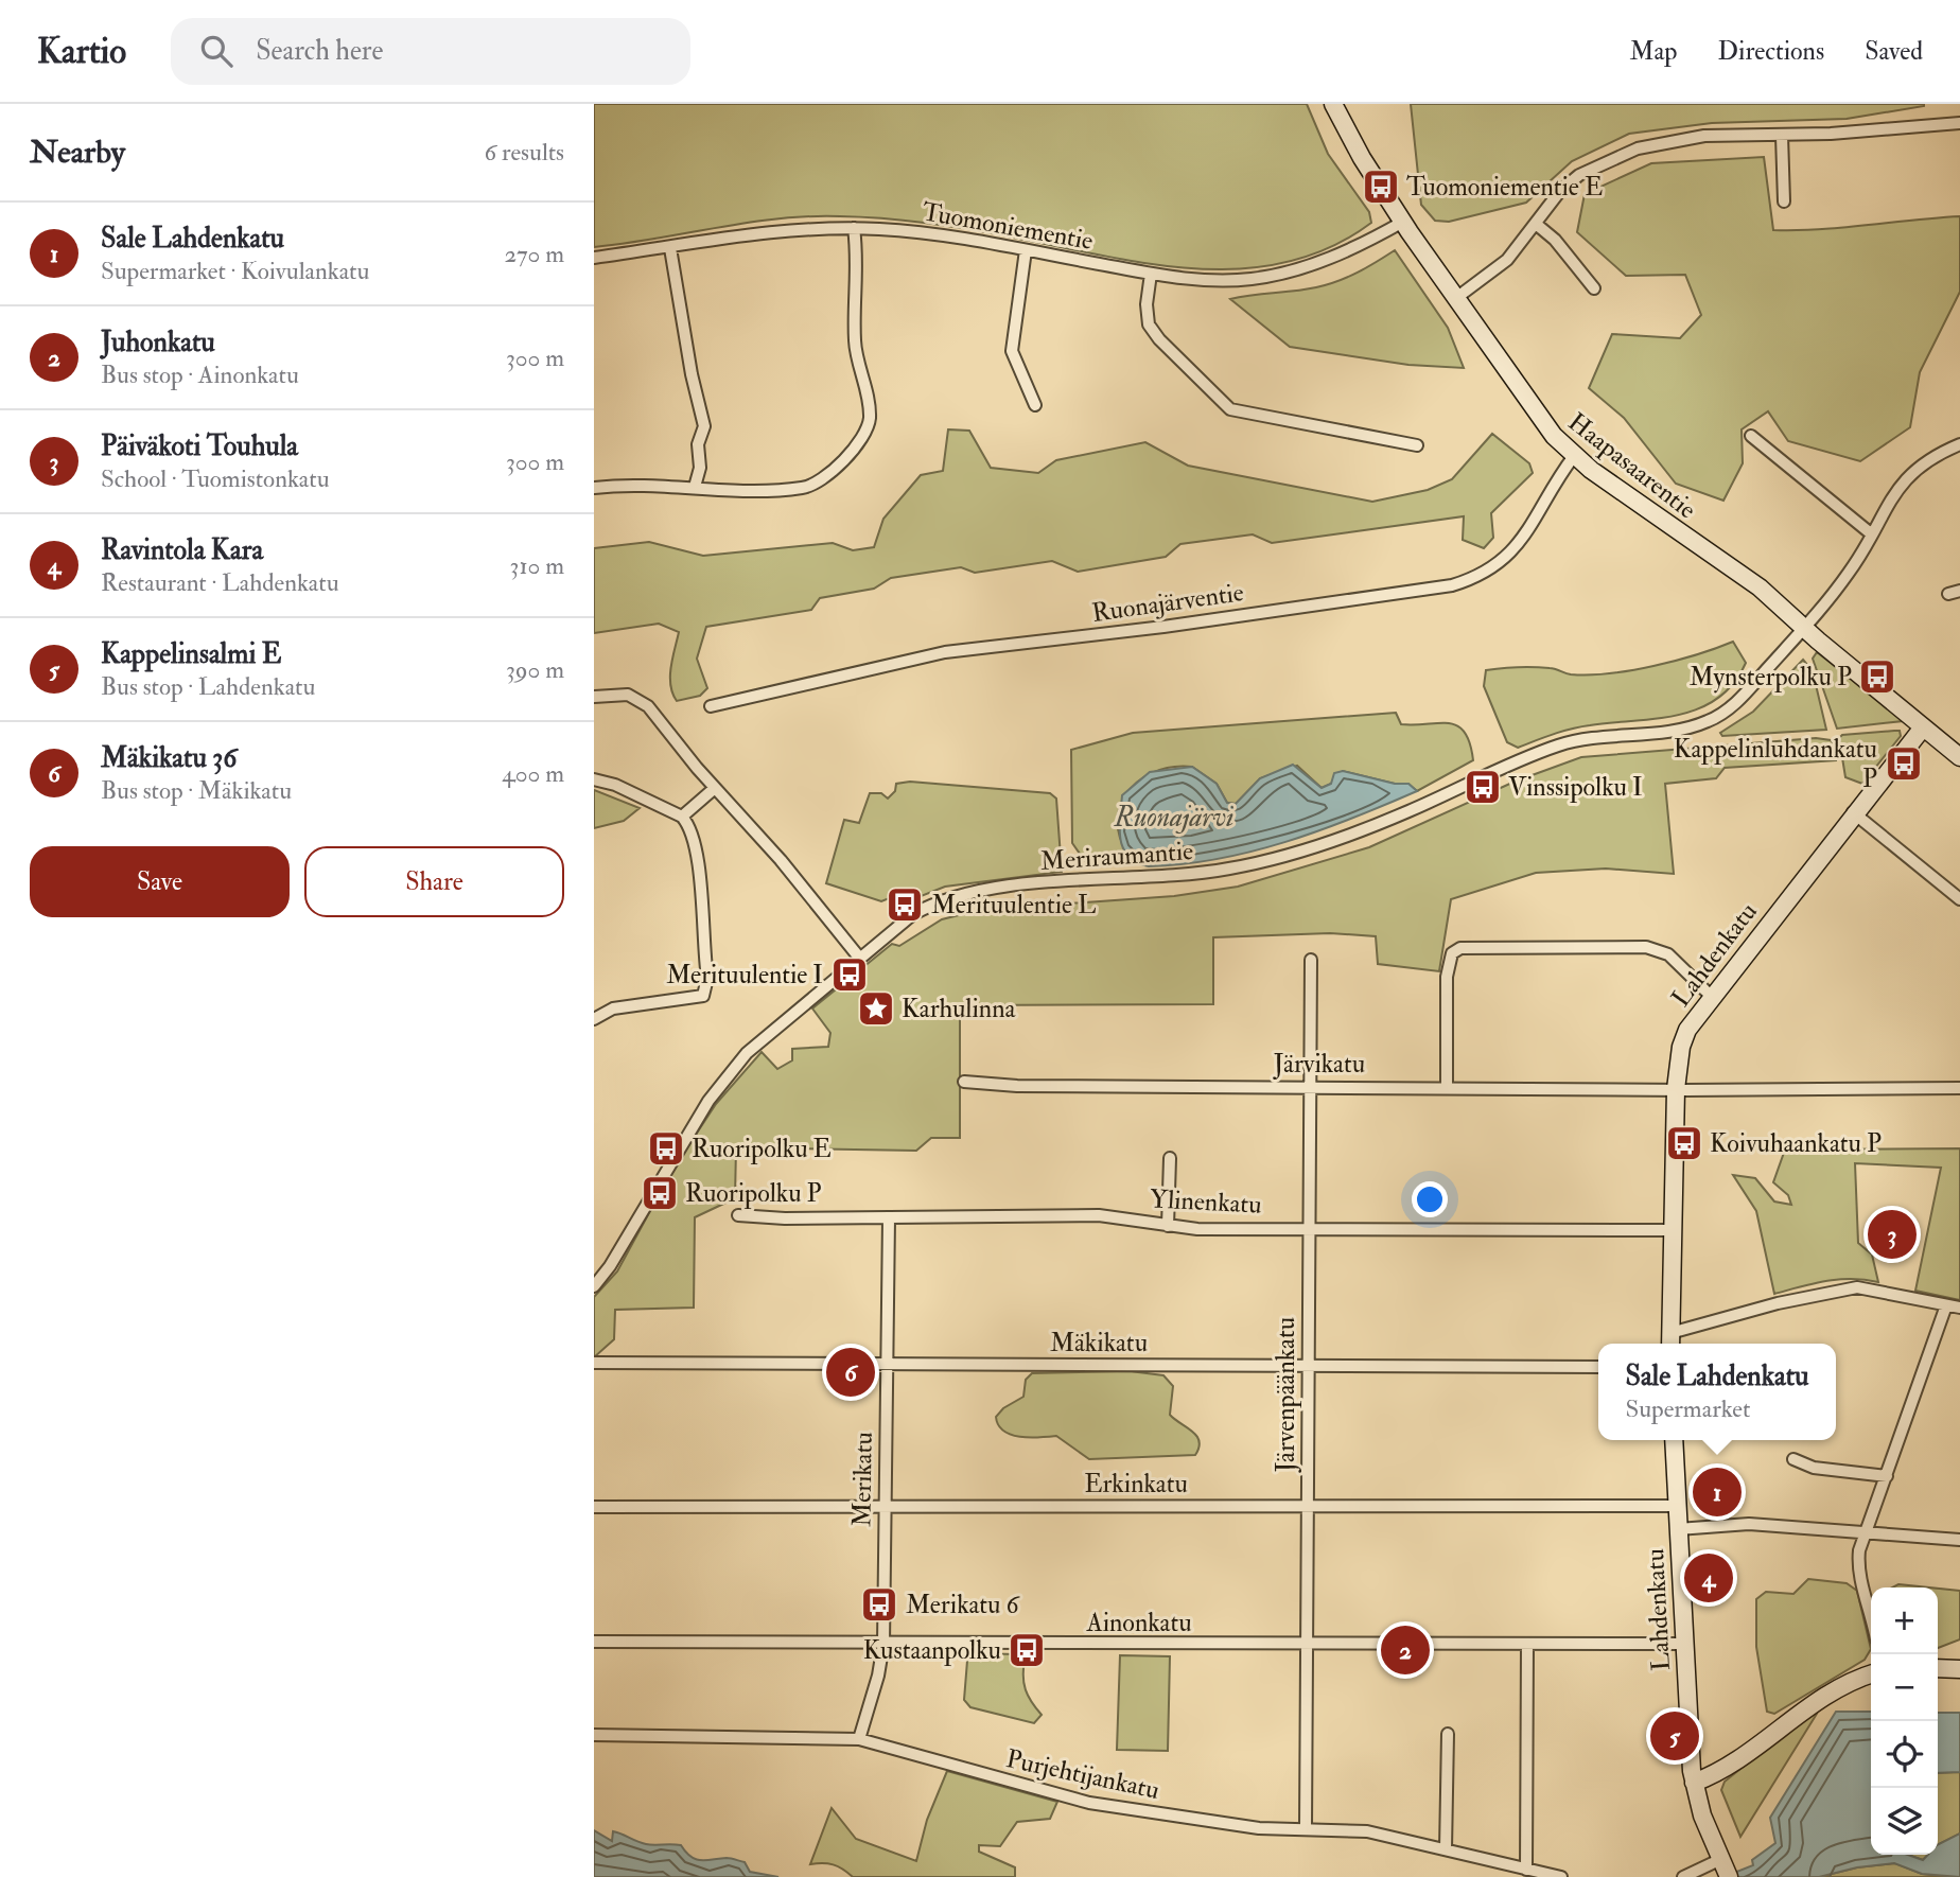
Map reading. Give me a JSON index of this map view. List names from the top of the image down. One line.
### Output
{"streets":{"main road":["Haapasaarentie","Lahdenkatu"],"street":["Tuomoniementie","Ruonajärventie","Meriraumantie","Järvikatu","Ylinenkatu","Mäkikatu","Järvenpäänkatu","Merikatu","Erkinkatu","Ainonkatu","Purjehtijankatu"]},"crossings":[["Tuomoniementie","Haapasaarentie"],["Haapasaarentie","Ruonajärventie"],["Haapasaarentie","Meriraumantie"],["Haapasaarentie","Lahdenkatu"],["Lahdenkatu","Järvikatu"],["Lahdenkatu","Ylinenkatu"],["Lahdenkatu","Erkinkatu"],["Lahdenkatu","Ainonkatu"],["Järvikatu","Järvenpäänkatu"],["Ylinenkatu","Järvenpäänkatu"],["Ylinenkatu","Merikatu"],["Mäkikatu","Järvenpäänkatu"],["Mäkikatu","Merikatu"],["Järvenpäänkatu","Erkinkatu"],["Järvenpäänkatu","Ainonkatu"],["Järvenpäänkatu","Purjehtijankatu"],["Merikatu","Erkinkatu"],["Merikatu","Ainonkatu"],["Merikatu","Purjehtijankatu"]],"water":["Ruonajärvi"],"places":{"bus stop":["Tuomoniementie E","Mynsterpolku P","Kappelinluhdankatu P","Vinssipolku I","Merituulentie L","Merituulentie I","Koivuhaankatu P","Ruoripolku E","Ruoripolku P","Merikatu 6","Kustaanpolku"],"place":["Karhulinna"]},"page":{"header":"Kartio","search":"Search here","nav":["Map","Directions","Saved"],"heading":["Nearby","6 results"],"list":[{"mark":"1","name":"Sale Lahdenkatu","note":"Supermarket · Koivulankatu","value":"270 m"},{"mark":"2","name":"Juhonkatu","note":"Bus stop · Ainonkatu","value":"300 m"},{"mark":"3","name":"Päiväkoti Touhula","note":"School · Tuomistonkatu","value":"300 m"},{"mark":"4","name":"Ravintola Kara","note":"Restaurant · Lahdenkatu","value":"310 m"},{"mark":"5","name":"Kappelinsalmi E","note":"Bus stop · Lahdenkatu","value":"390 m"},{"mark":"6","name":"Mäkikatu 36","note":"Bus stop · Mäkikatu","value":"400 m"}],"buttons":["Save","Share"],"pins":["3","6","1","4","2","5"],"popup":["Sale Lahdenkatu","Supermarket"],"map_buttons":["+","−"]}}
